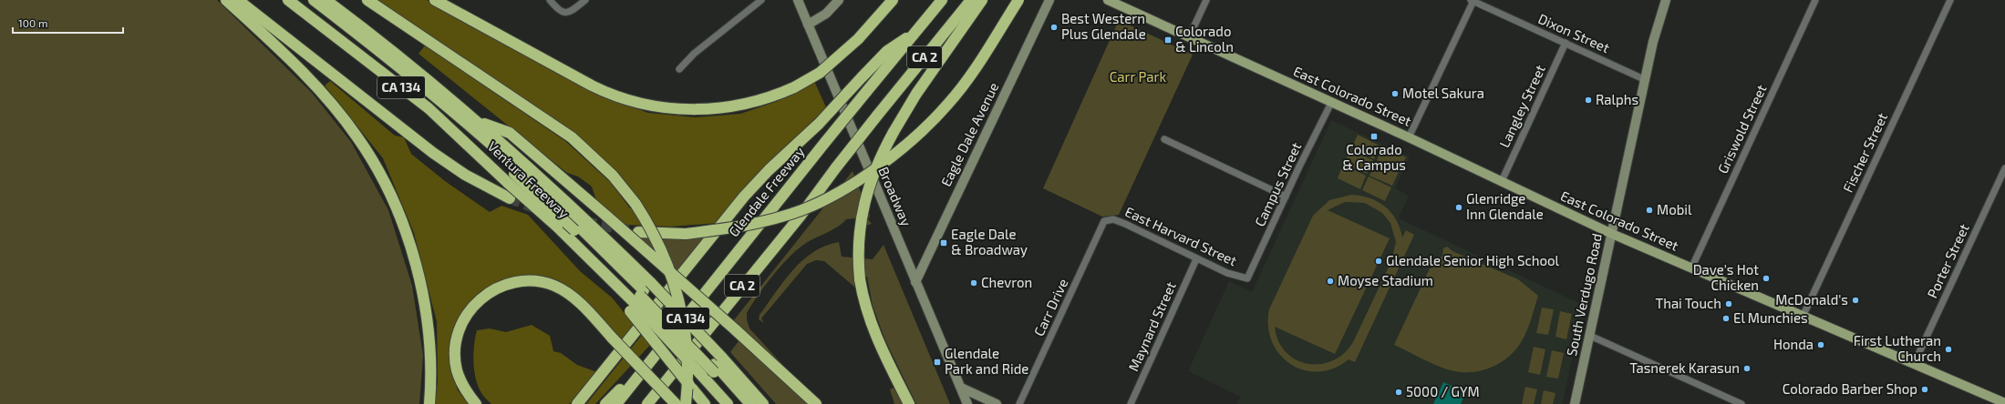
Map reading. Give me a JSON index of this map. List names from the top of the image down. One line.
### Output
{"streets":{"highway":["CA 2","CA 134","Ventura Freeway","Glendale Freeway"],"main road":["East Colorado Street","Eagle Dale Avenue","Broadway","South Verdugo Road"],"street":["Dixon Street","Langley Street","Griswold Street","Fischer Street","Campus Street","East Harvard Street","Porter Street","Carr Drive","Maynard Street"]},"crossings":[["Dixon Street","Langley Street"],["Dixon Street","South Verdugo Road"],["East Colorado Street","Langley Street"],["East Colorado Street","Griswold Street"],["East Colorado Street","Fischer Street"],["East Colorado Street","Campus Street"],["East Colorado Street","Porter Street"],["East Colorado Street","South Verdugo Road"],["Eagle Dale Avenue","Broadway"],["Campus Street","East Harvard Street"],["East Harvard Street","Carr Drive"],["East Harvard Street","Maynard Street"]],"parks":["Carr Park"],"places":{"other":["Best Western Plus Glendale","Motel Sakura","Ralphs","Glenridge Inn Glendale","Mobil","Glendale Senior High School","Dave's Hot Chicken","Moyse Stadium","Chevron","McDonald's","Thai Touch","El Munchies","Honda","First Lutheran Church","Tasnerek Karasun","Colorado Barber Shop","5000 / GYM"],"transit":["Colorado & Lincoln","Colorado & Campus","Eagle Dale & Broadway","Glendale Park and Ride"]},"scale_bar":"100 m"}
